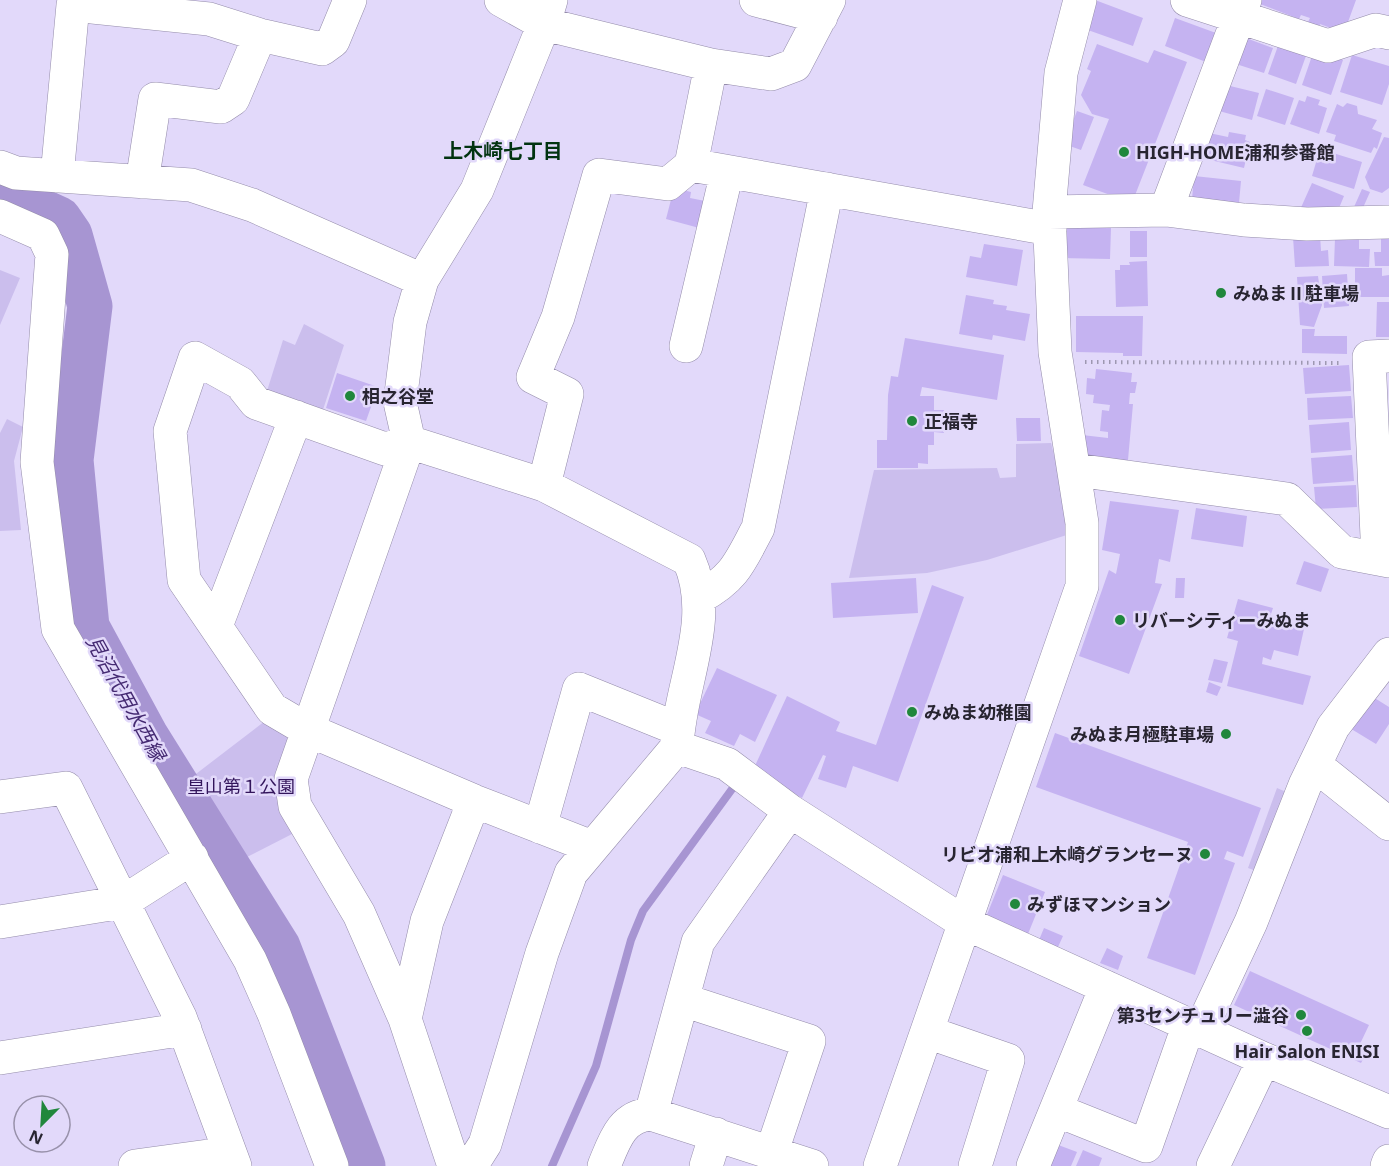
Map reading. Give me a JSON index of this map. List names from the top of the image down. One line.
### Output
{"districts":["上木崎七丁目"],"water":["見沼代用水西縁"],"parks":["皇山第１公園"],"places":["HIGH-HOME浦和参番館","みぬまⅡ駐車場","相之谷堂","正福寺","リバーシティーみぬま","みぬま幼稚園","みぬま月極駐車場","リビオ浦和上木崎グランセーヌ","みずほマンション","第3センチュリー澁谷","Hair Salon ENISI"],"north":"bottom left"}
